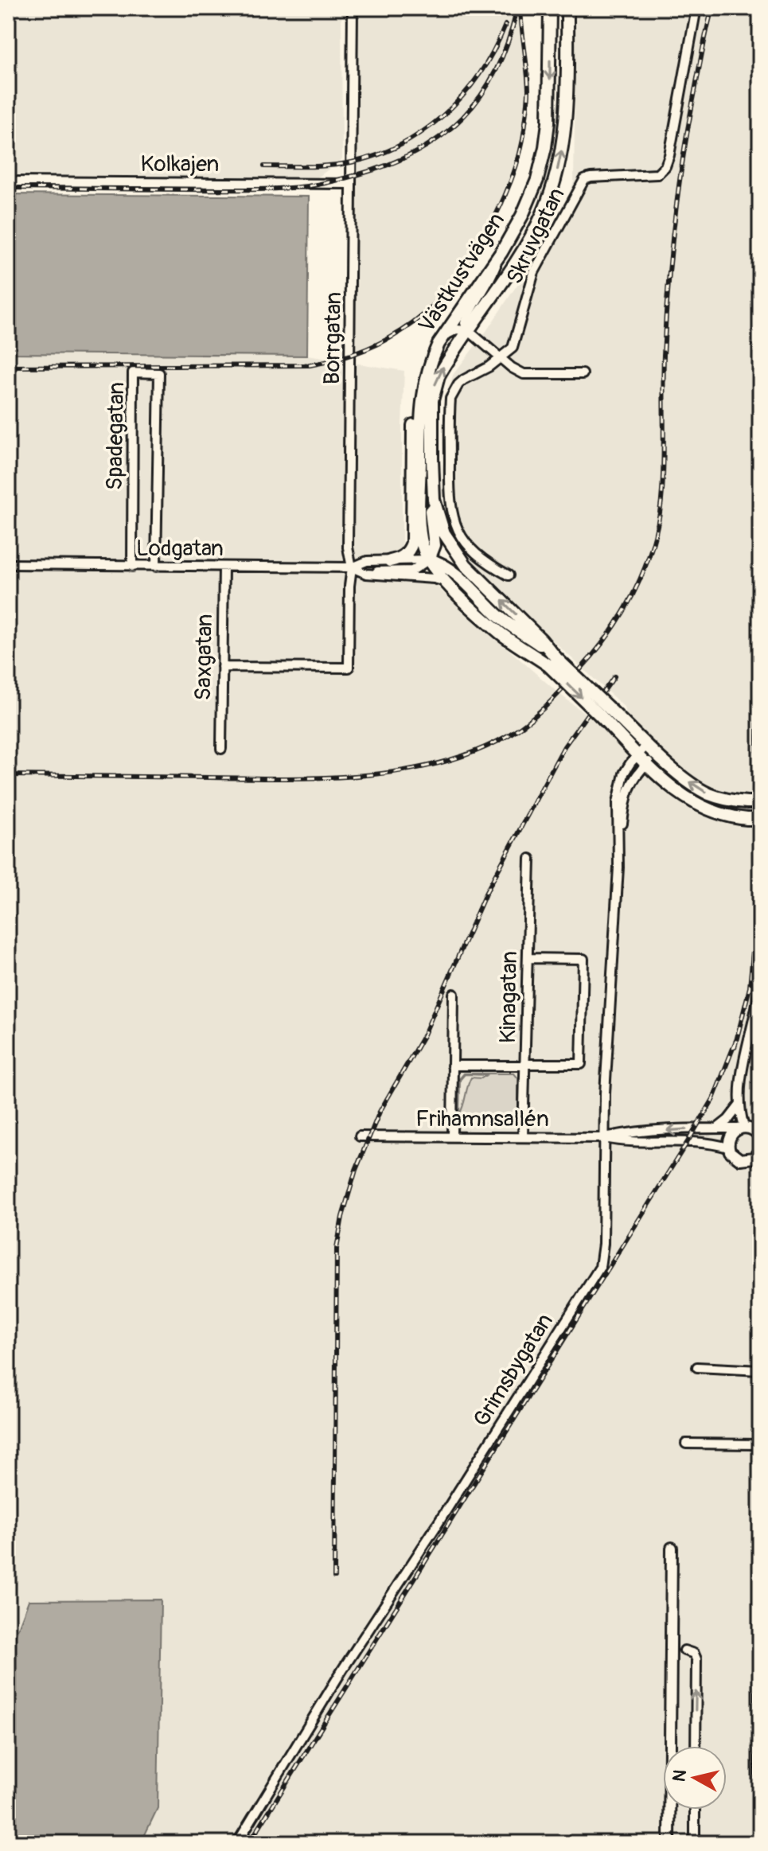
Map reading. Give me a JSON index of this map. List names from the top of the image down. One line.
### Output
{"streets":{"main road":["Västkustvägen"],"street":["Kolkajen","Skruvgatan","Borrgatan","Spadegatan","Lodgatan","Saxgatan","Kinagatan","Frihamnsallén","Grimsbygatan"]},"crossings":[["Kolkajen","Borrgatan"],["Västkustvägen","Lodgatan"],["Västkustvägen","Grimsbygatan"],["Borrgatan","Lodgatan"],["Borrgatan","Saxgatan"],["Spadegatan","Lodgatan"],["Lodgatan","Saxgatan"],["Kinagatan","Frihamnsallén"],["Frihamnsallén","Grimsbygatan"]],"north":"left"}
